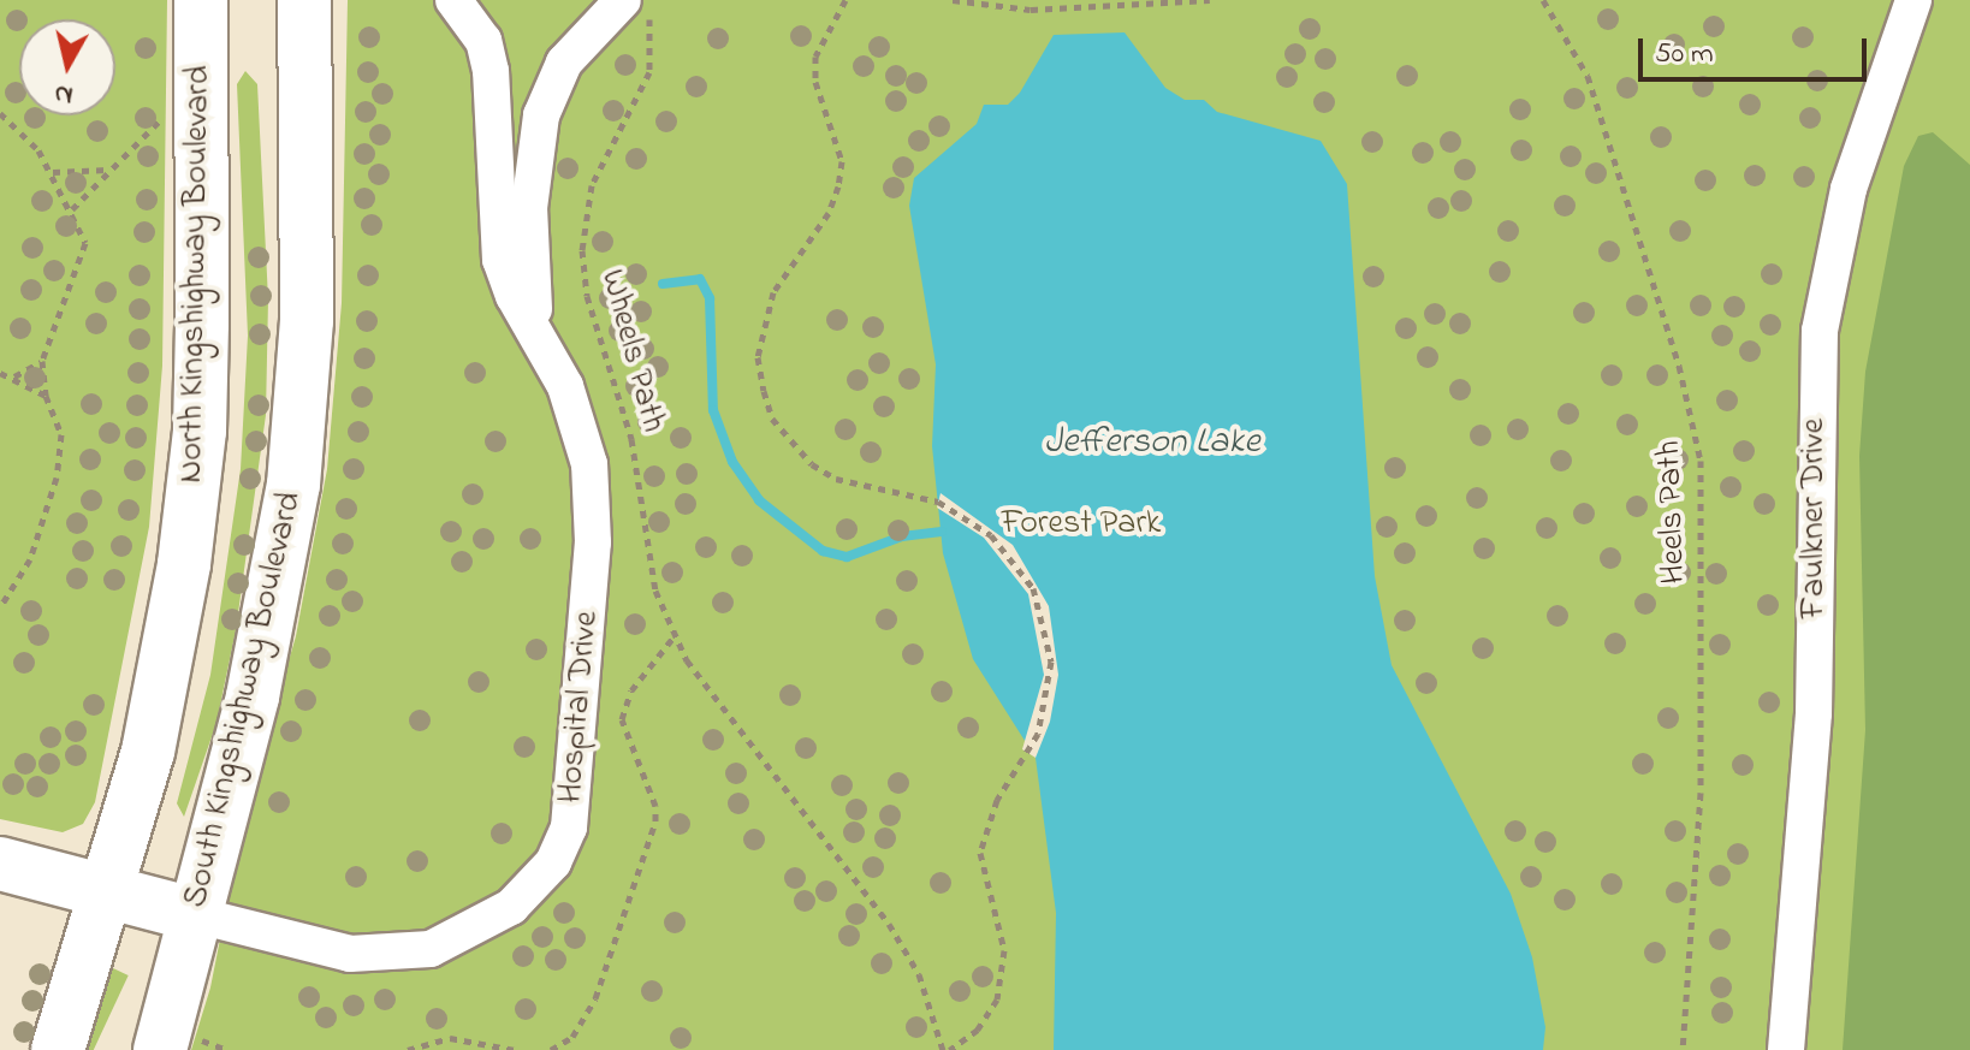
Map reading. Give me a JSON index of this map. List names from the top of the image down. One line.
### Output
{"streets":{"main road":["North Kingshighway Boulevard","South Kingshighway Boulevard"],"street":["Faulkner Drive","Hospital Drive"],"path":["Wheels Path","Heels Path"]},"crossings":[["South Kingshighway Boulevard","Hospital Drive"]],"water":["Jefferson Lake"],"parks":["Forest Park"],"scale_bar":"50 m","north":"bottom"}
